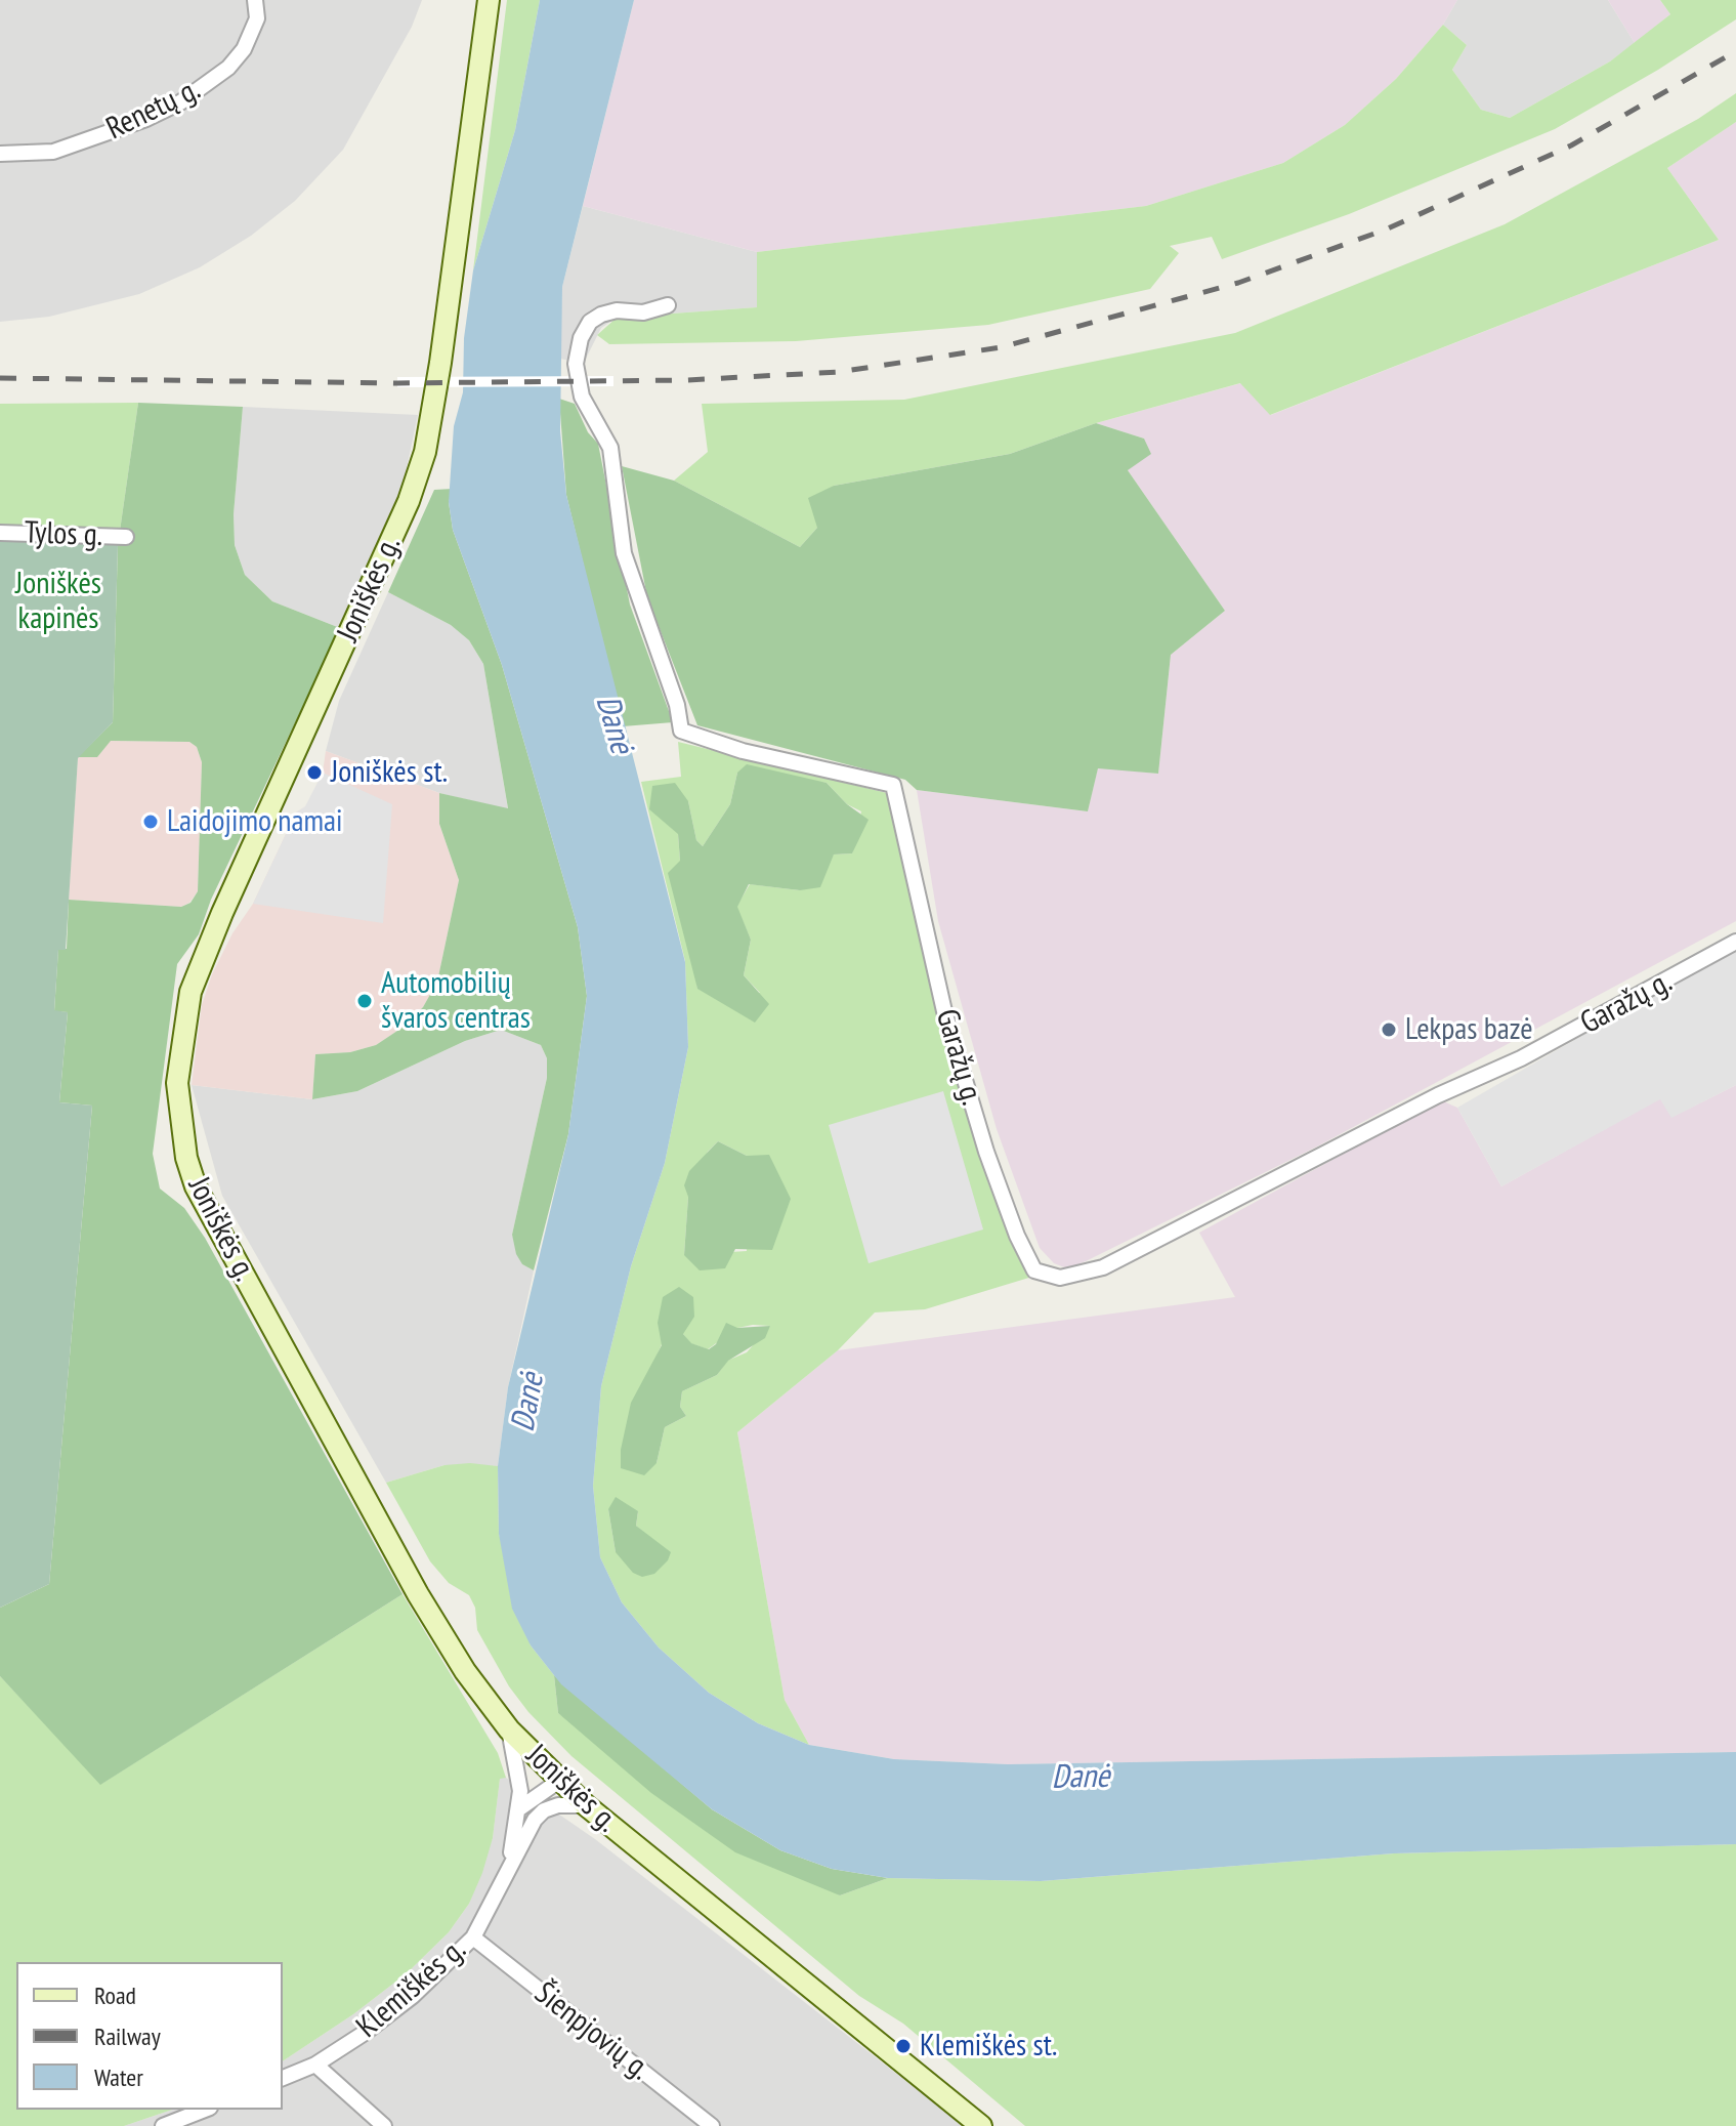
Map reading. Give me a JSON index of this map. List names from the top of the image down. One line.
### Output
{"streets":{"main road":["Joniškės g."],"street":["Renetų g.","Tylos g.","Garažų g.","Klemiškės g.","Šienpjovių g."]},"crossings":[["Joniškės g.","Klemiškės g."],["Klemiškės g.","Šienpjovių g."]],"water":["Danė"],"parks":["Joniškės kapinės"],"places":["Joniškės st.","Laidojimo namai","Automobilių švaros centras","Lekpas bazė","Klemiškės st."],"legend":["Road","Railway","Water"]}
